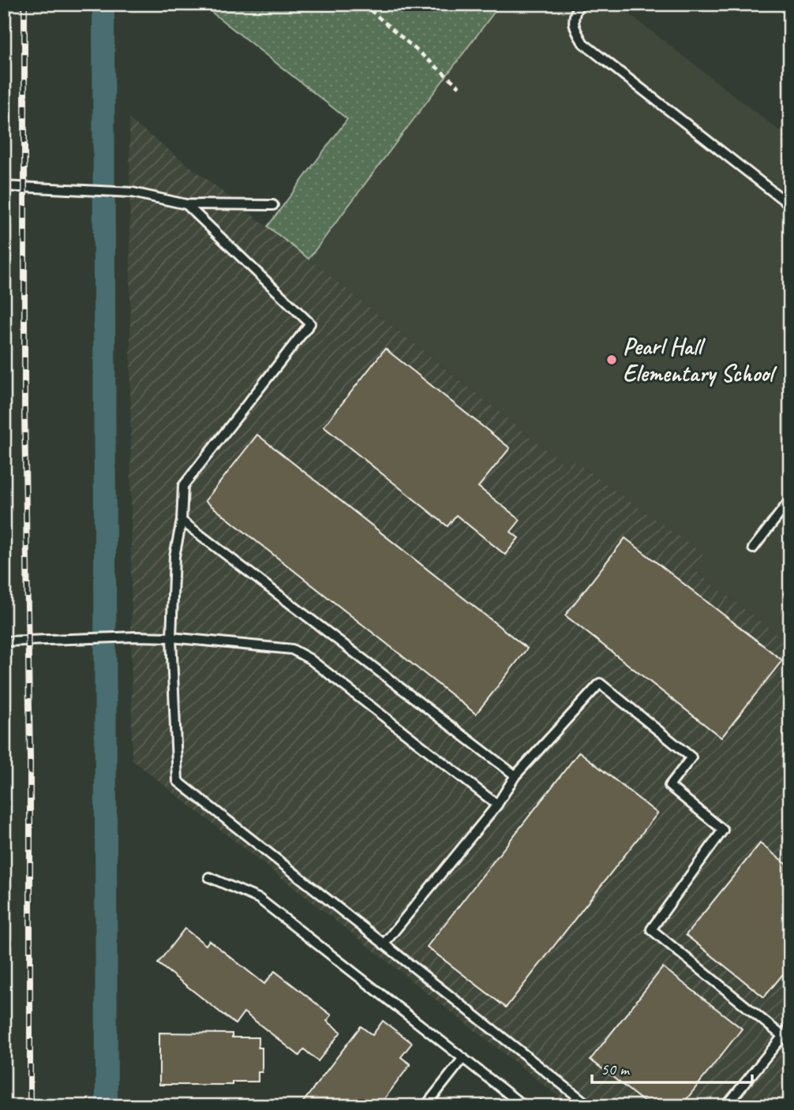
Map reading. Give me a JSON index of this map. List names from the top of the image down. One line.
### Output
{"places":["Pearl Hall Elementary School"],"scale_bar":"50 m"}
